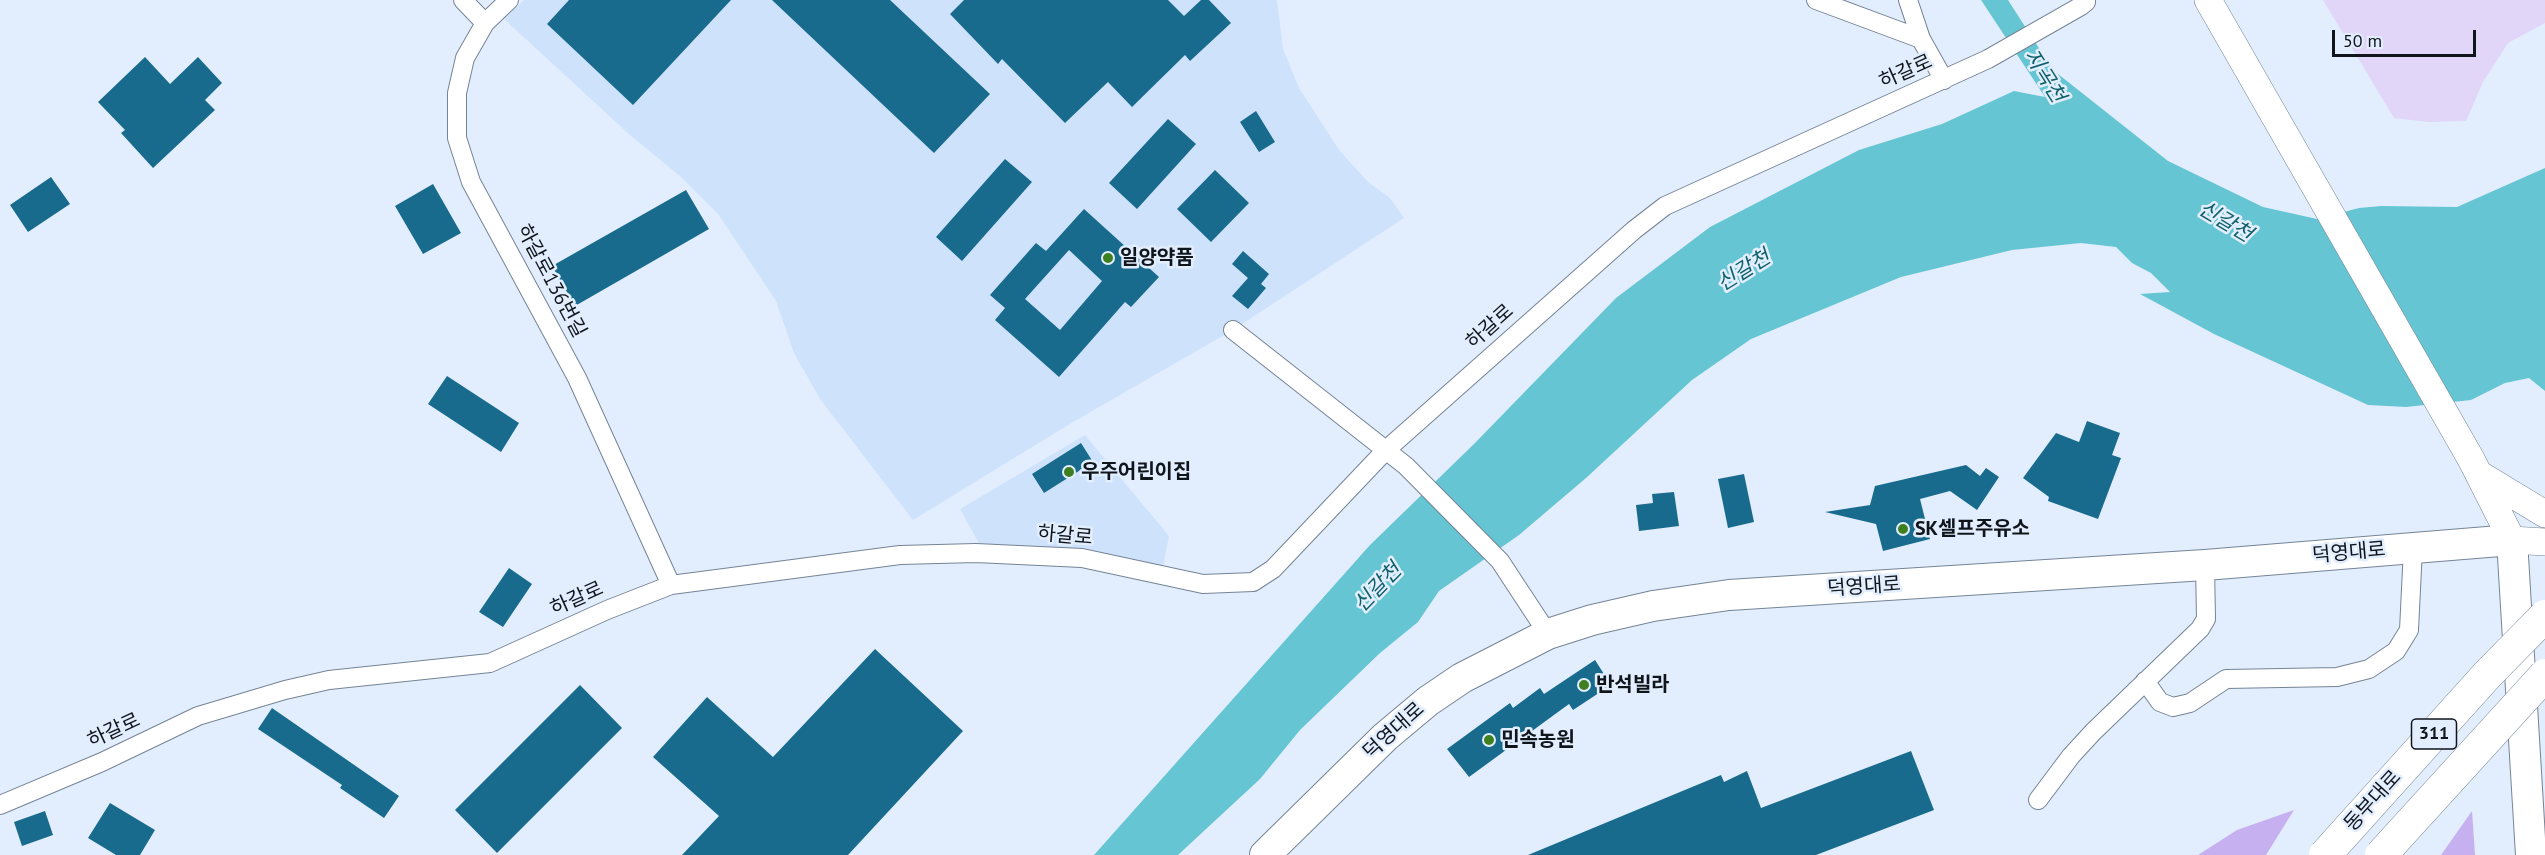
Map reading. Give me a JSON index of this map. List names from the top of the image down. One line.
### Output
{"streets":{"highway":["311","동부대로"],"main road":["덕영대로"],"street":["하갈로","하갈로136번길"]},"crossings":[["하갈로","하갈로136번길"]],"water":["지곡천","신갈천"],"places":["일양약품","우주어린이집","SK셀프주유소","반석빌라","민속농원"],"scale_bar":"50 m"}
